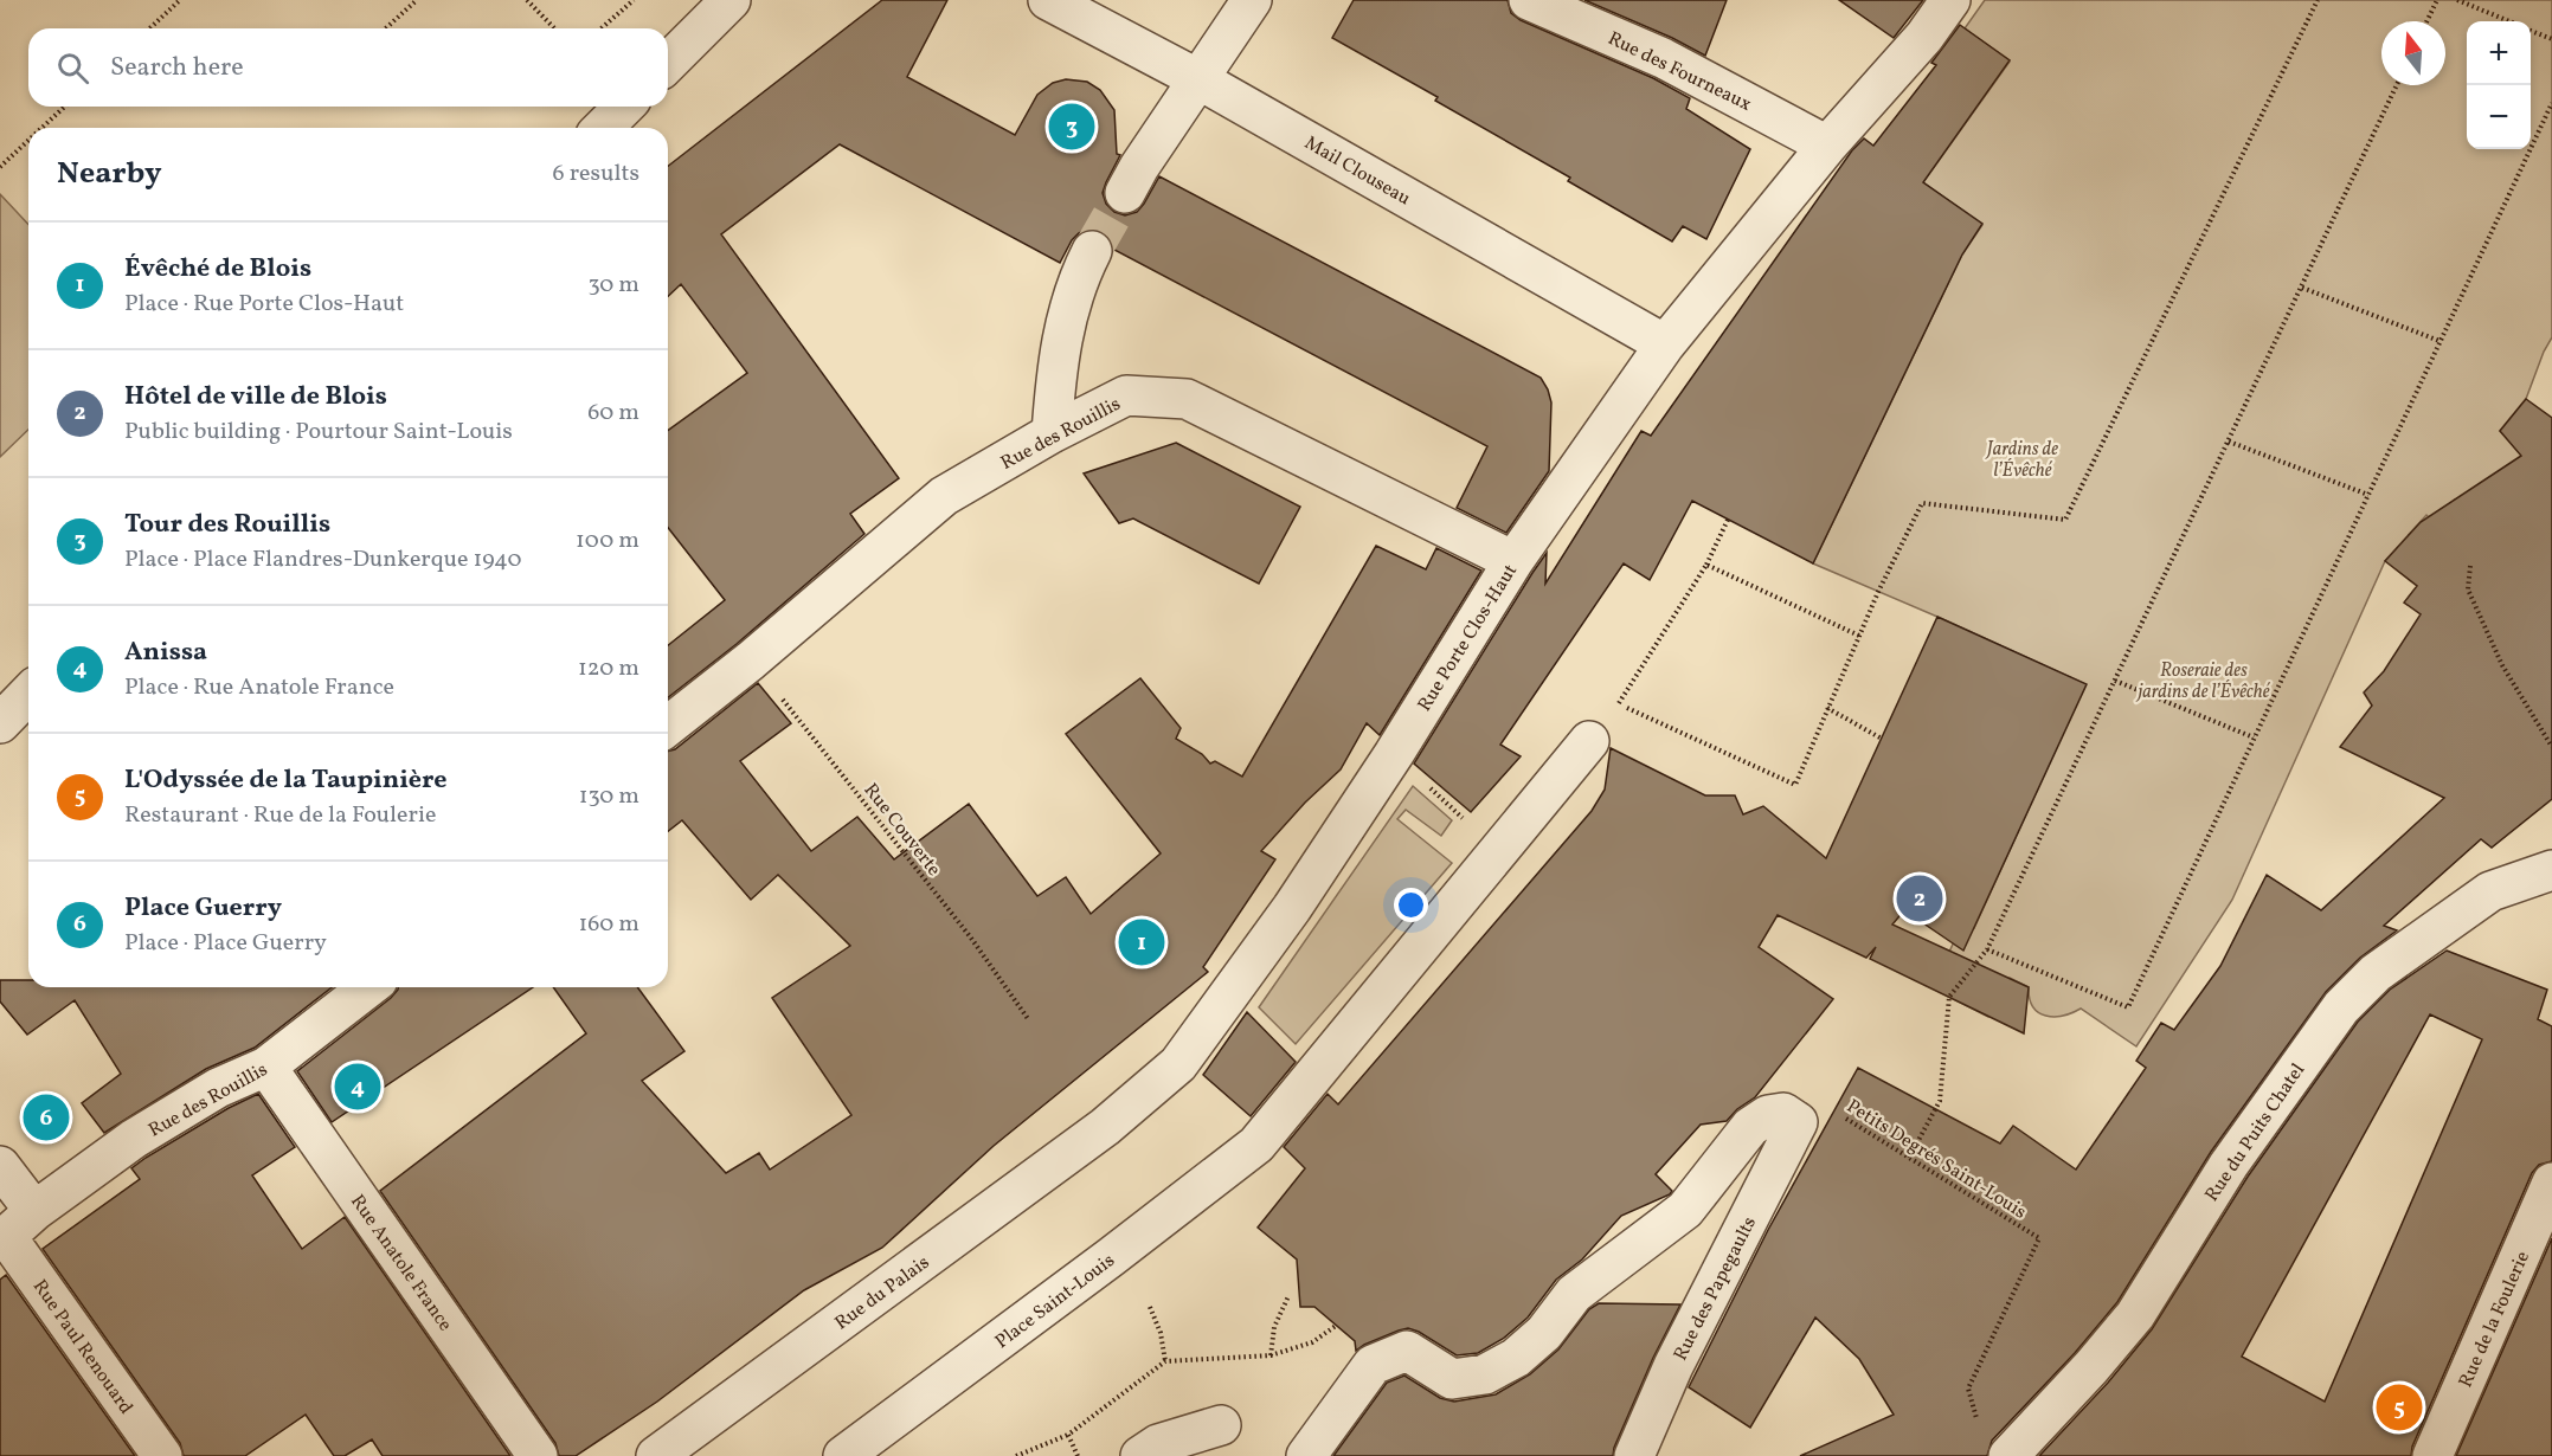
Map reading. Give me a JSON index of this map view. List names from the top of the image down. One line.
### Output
{"streets":{"street":["Rue des Fourneaux","Mail Clouseau","Rue des Rouillis","Rue Porte Clos-Haut","Rue du Puits Chatel","Rue Anatole France","Rue des Papegaults","Rue du Palais","Place Saint-Louis","Rue de la Foulerie","Rue Paul Renouard"],"path":["Rue Couverte","Petits Degrés Saint-Louis"]},"crossings":[["Rue des Fourneaux","Rue Porte Clos-Haut"],["Mail Clouseau","Rue Porte Clos-Haut"],["Rue des Rouillis","Rue Porte Clos-Haut"],["Rue des Rouillis","Rue Couverte"],["Rue des Rouillis","Rue Anatole France"],["Rue des Rouillis","Rue Paul Renouard"],["Rue Porte Clos-Haut","Rue du Palais"],["Petits Degrés Saint-Louis","Rue des Papegaults"]],"parks":["Jardins de l’Évêché","Roseraie des jardins de l’Évêché"],"north":"top","page":{"map_buttons":["+","−"],"search":"Search here","pins":["3","2","1","4","6","5"],"heading":["Nearby","6 results"],"list":[{"mark":"1","name":"Évêché de Blois","note":"Place · Rue Porte Clos-Haut","value":"30 m"},{"mark":"2","name":"Hôtel de ville de Blois","note":"Public building · Pourtour Saint-Louis","value":"60 m"},{"mark":"3","name":"Tour des Rouillis","note":"Place · Place Flandres-Dunkerque 1940","value":"100 m"},{"mark":"4","name":"Anissa","note":"Place · Rue Anatole France","value":"120 m"},{"mark":"5","name":"L'Odyssée de la Taupinière","note":"Restaurant · Rue de la Foulerie","value":"130 m"},{"mark":"6","name":"Place Guerry","note":"Place · Place Guerry","value":"160 m"}]}}
